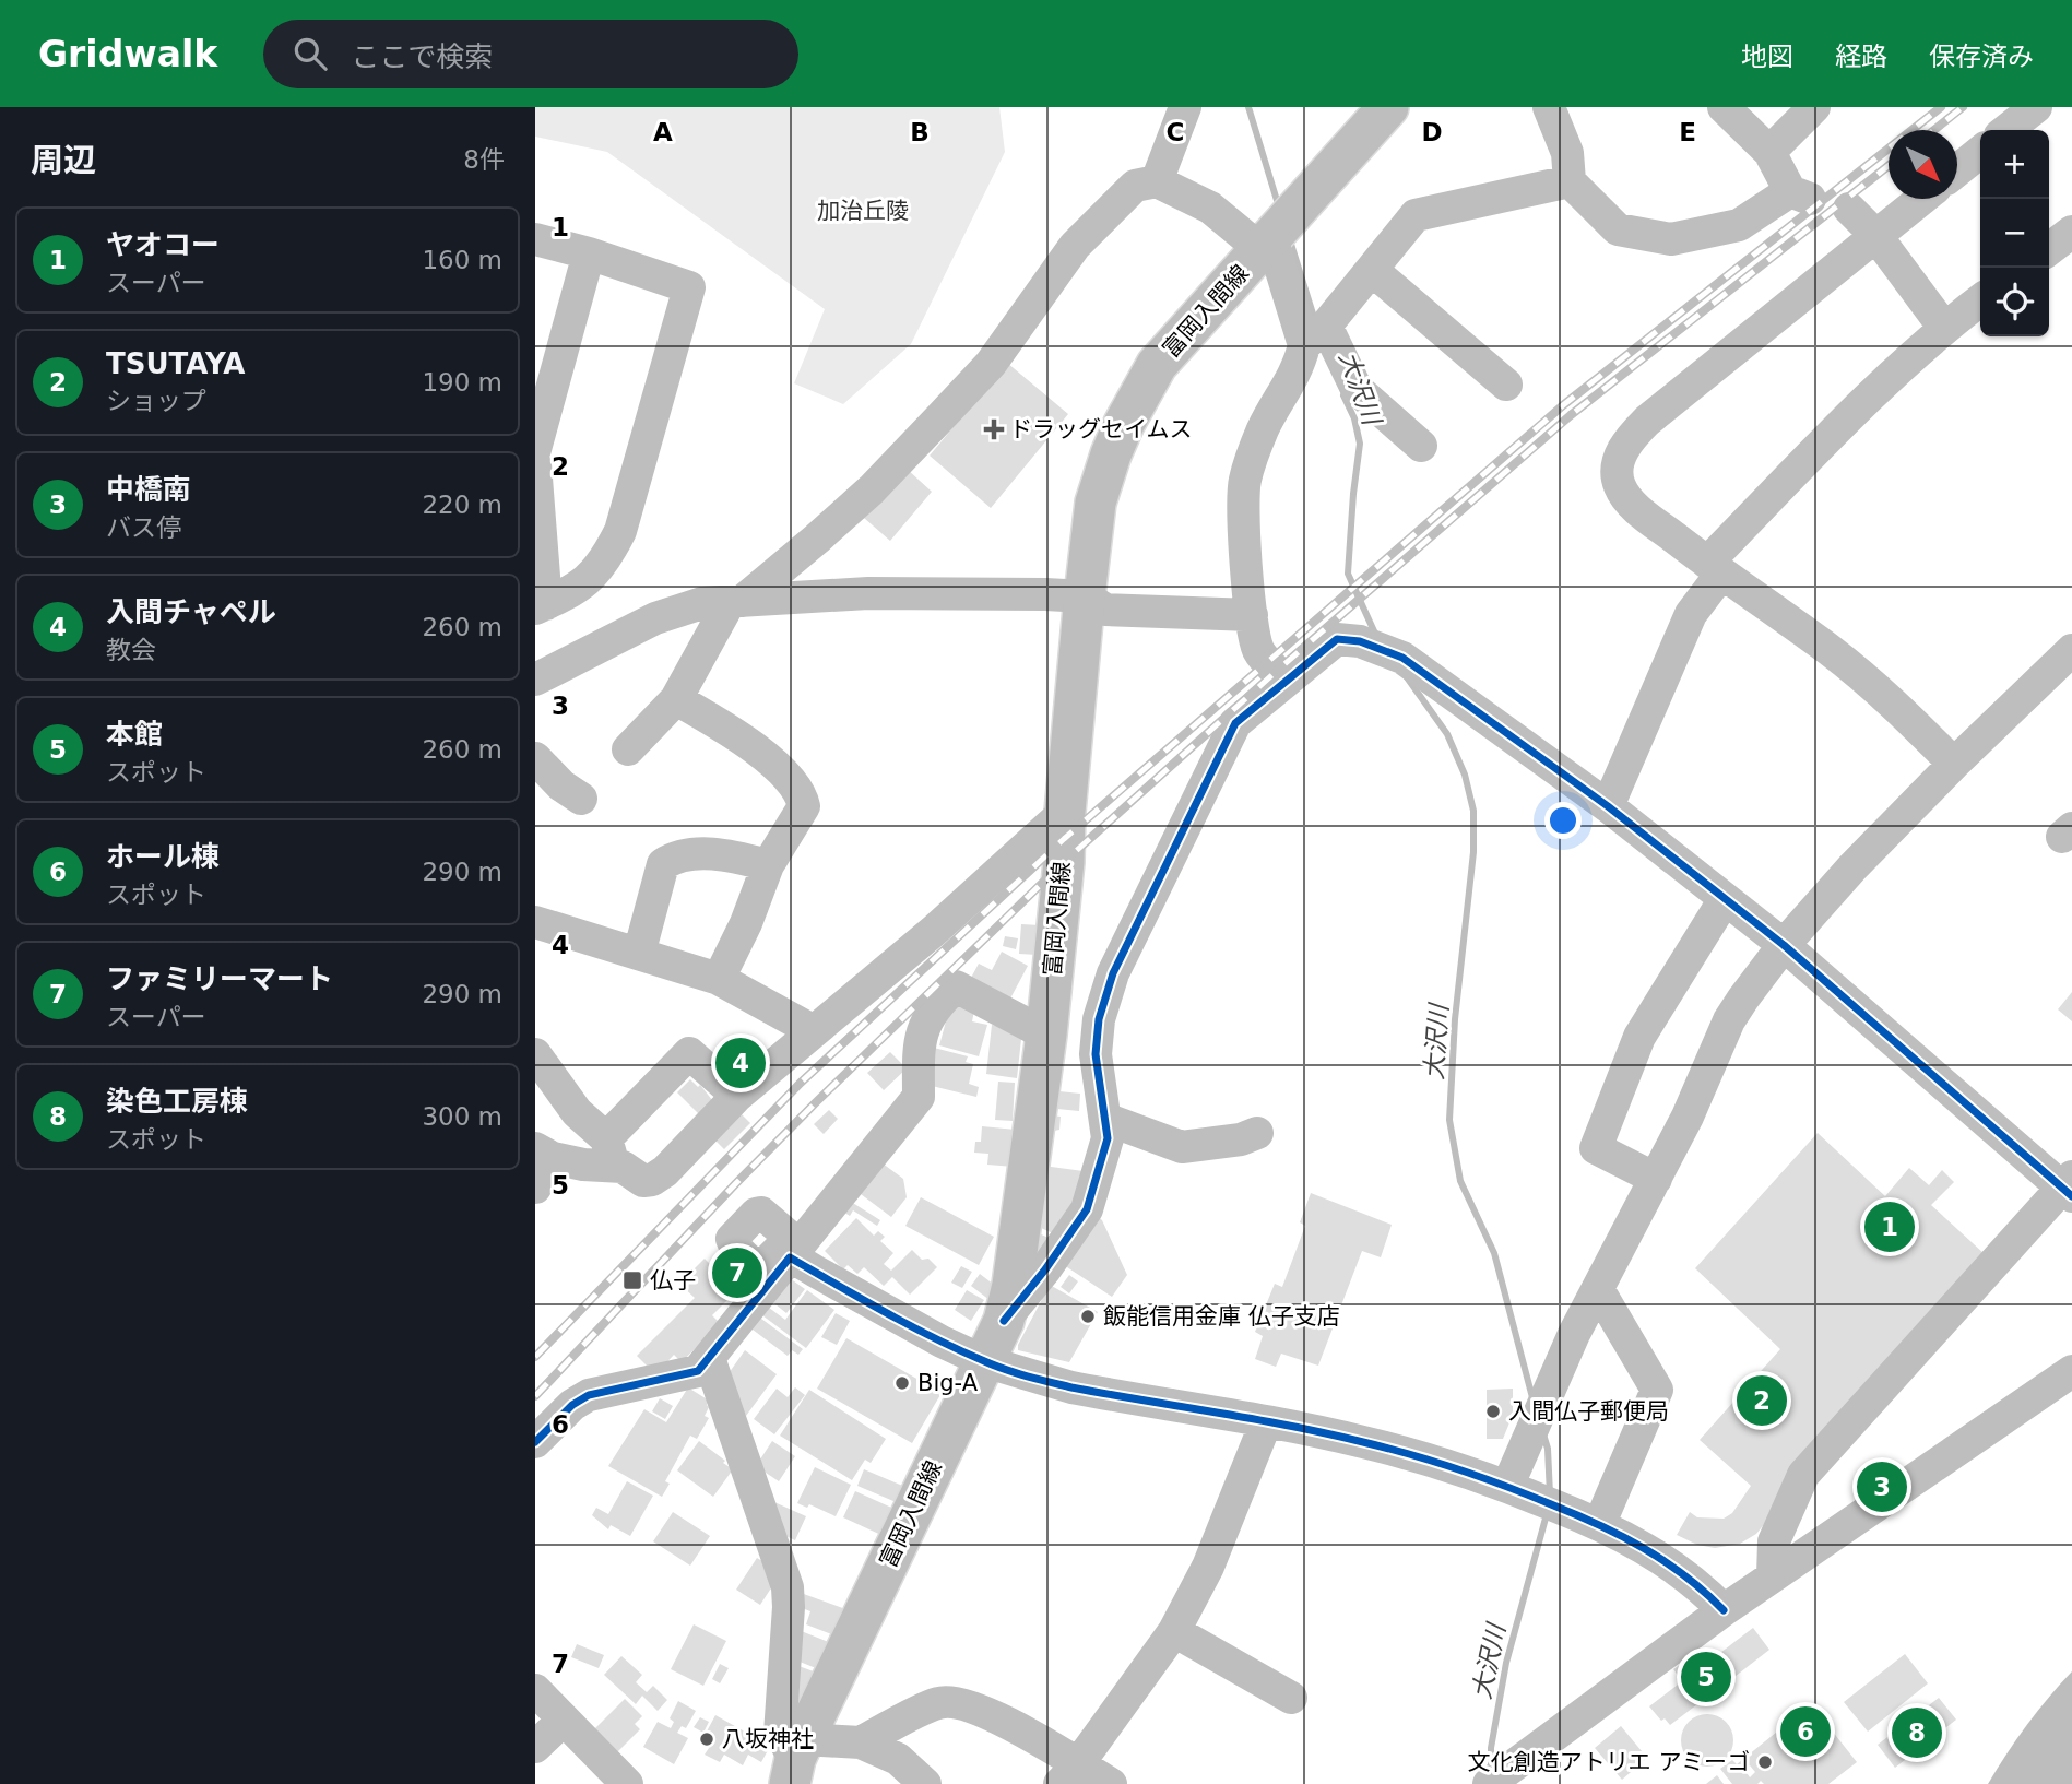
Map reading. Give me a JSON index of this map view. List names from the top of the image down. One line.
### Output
{"streets":{"main road":["富岡入間線"]},"water":["大沢川"],"parks":["加治丘陵"],"places":{"health":["ドラッグセイムス"],"transit":["仏子"],"other":["飯能信用金庫 仏子支店","Big-A","入間仏子郵便局","八坂神社","文化創造アトリエ アミーゴ"]},"north":"bottom right","page":{"header":"Gridwalk","search":"ここで検索","nav":["地図","経路","保存済み"],"heading":["周辺","8件"],"map_buttons":["+","−"],"list":[{"mark":"1","name":"ヤオコー","note":"スーパー","value":"160 m"},{"mark":"2","name":"TSUTAYA","note":"ショップ","value":"190 m"},{"mark":"3","name":"中橋南","note":"バス停","value":"220 m"},{"mark":"4","name":"入間チャペル","note":"教会","value":"260 m"},{"mark":"5","name":"本館","note":"スポット","value":"260 m"},{"mark":"6","name":"ホール棟","note":"スポット","value":"290 m"},{"mark":"7","name":"ファミリーマート","note":"スーパー","value":"290 m"},{"mark":"8","name":"染色工房棟","note":"スポット","value":"300 m"}],"pins":["4","1","7","2","3","5","6","8"]},"grid":{"columns":["A","B","C","D","E"],"rows":["1","2","3","4","5","6","7"]}}
